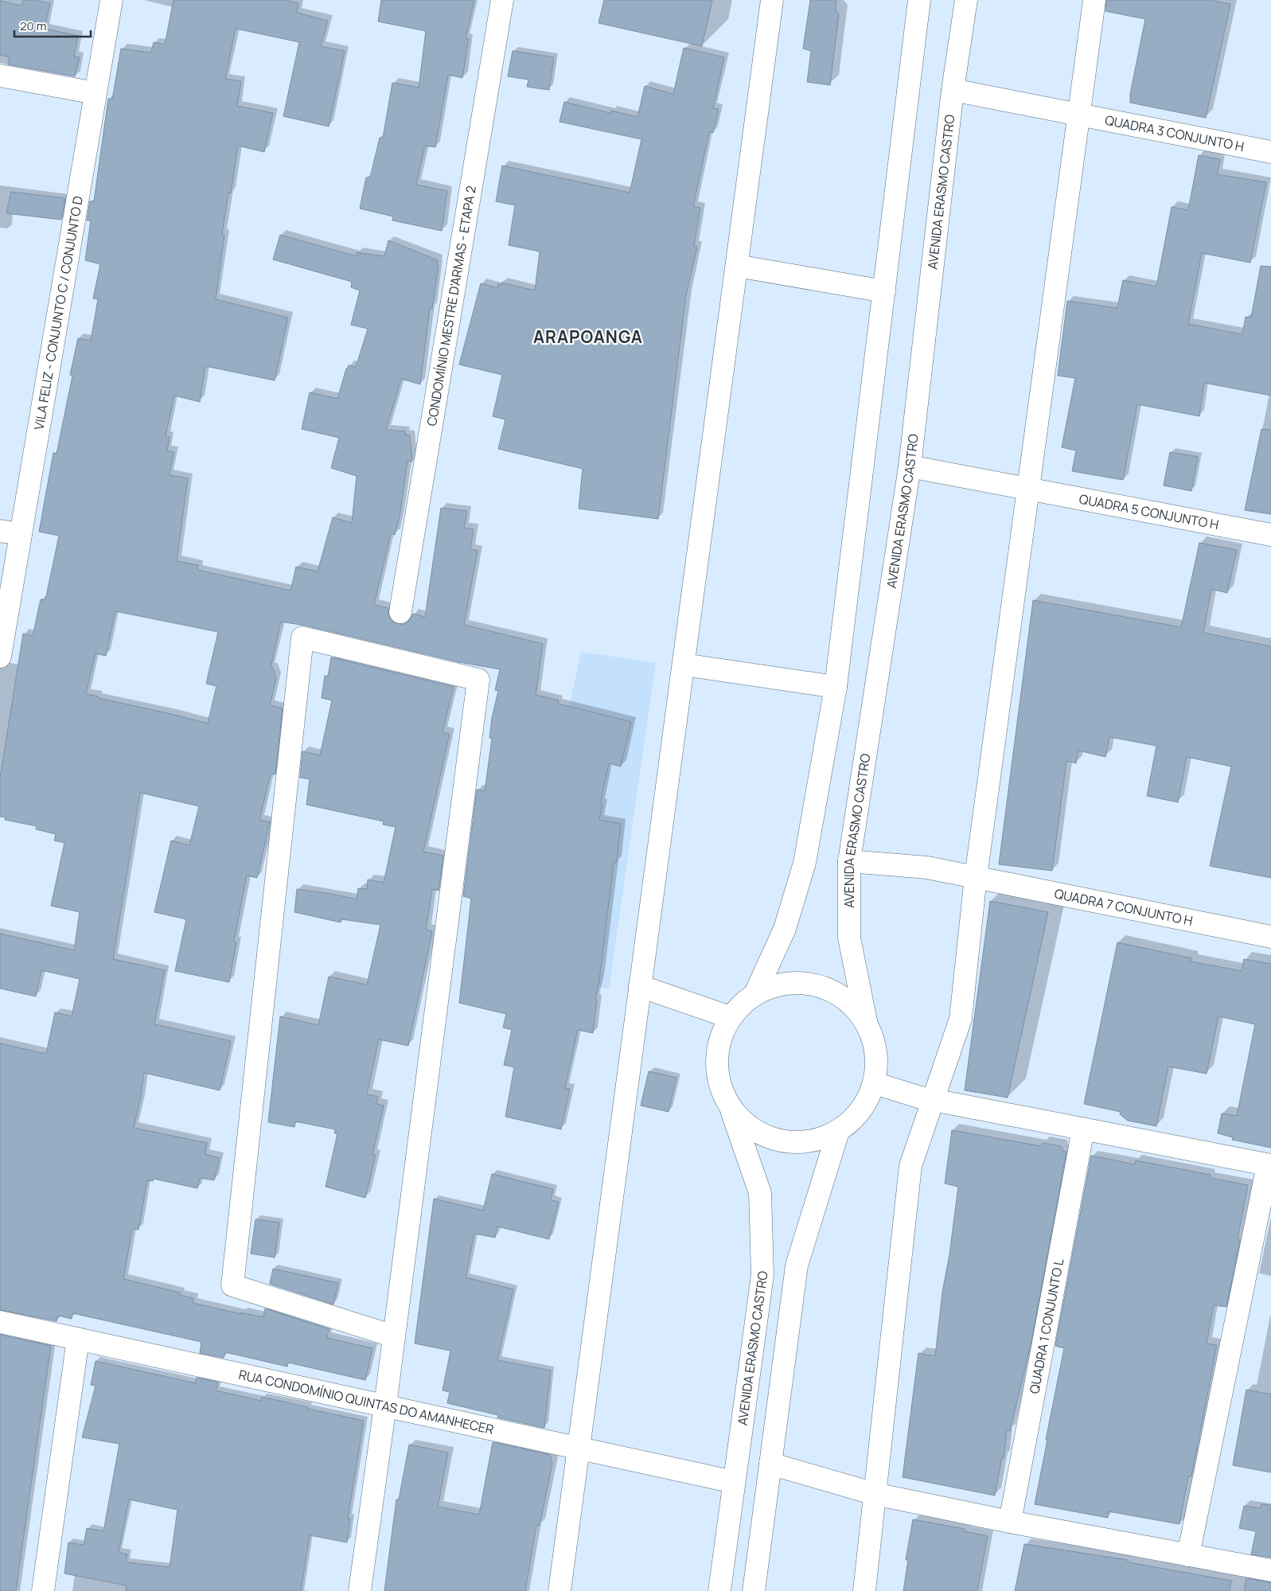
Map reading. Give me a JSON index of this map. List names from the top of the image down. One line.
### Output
{"streets":{"street":["QUADRA 3 CONJUNTO H","AVENIDA ERASMO CASTRO","CONDOMÍNIO MESTRE D'ARMAS - ETAPA 2","VILA FELIZ - CONJUNTO C / CONJUNTO D","QUADRA 5 CONJUNTO H","QUADRA 7 CONJUNTO H","QUADRA 1 CONJUNTO L","RUA CONDOMÍNIO QUINTAS DO AMANHECER"]},"crossings":[["QUADRA 3 CONJUNTO H","AVENIDA ERASMO CASTRO"],["AVENIDA ERASMO CASTRO","QUADRA 5 CONJUNTO H"],["AVENIDA ERASMO CASTRO","QUADRA 7 CONJUNTO H"],["AVENIDA ERASMO CASTRO","RUA CONDOMÍNIO QUINTAS DO AMANHECER"]],"districts":["ARAPOANGA"],"scale_bar":"20 m"}
